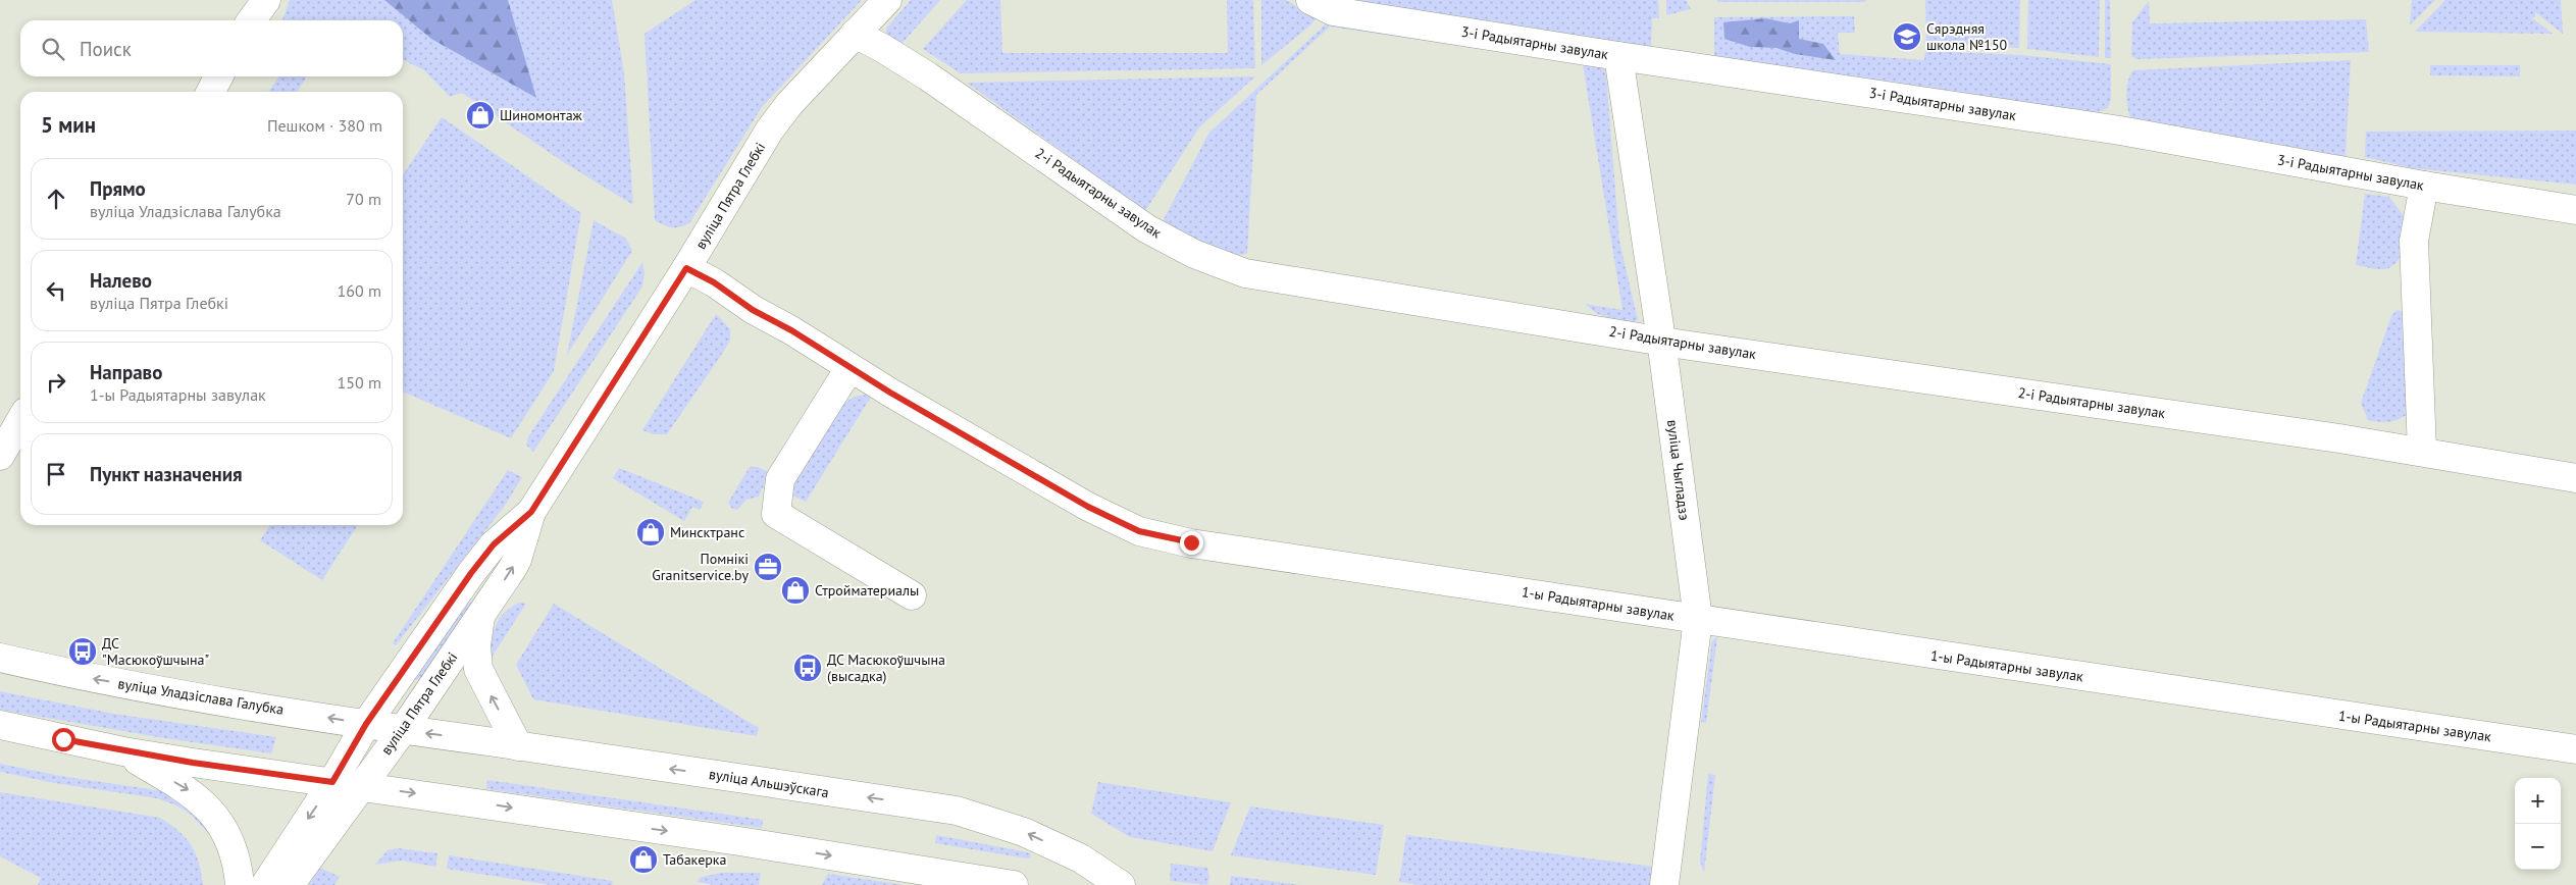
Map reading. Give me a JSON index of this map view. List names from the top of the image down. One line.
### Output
{"streets":{"street":["3-і Радыятарны завулак","2-і Радыятарны завулак","вуліца Пятра Глебкі","вуліца Чыгладзэ","1-ы Радыятарны завулак","вуліца Уладзіслава Галубка","вуліца Альшэўскага"]},"crossings":[["3-і Радыятарны завулак","вуліца Чыгладзэ"],["2-і Радыятарны завулак","вуліца Пятра Глебкі"],["2-і Радыятарны завулак","вуліца Чыгладзэ"],["вуліца Пятра Глебкі","1-ы Радыятарны завулак"],["вуліца Пятра Глебкі","вуліца Уладзіслава Галубка"],["вуліца Пятра Глебкі","вуліца Альшэўскага"],["вуліца Чыгладзэ","1-ы Радыятарны завулак"],["вуліца Уладзіслава Галубка","вуліца Альшэўскага"]],"places":{"school or university":["Сярэдняя школа №150"],"shop":["Шиномонтаж","Минсктранс","Стройматериалы","Табакерка"],"office":["Помнікі Granitservice.by"],"bus stop":["ДС \"Масюкоўшчына\"","ДС Масюкоўшчына (высадка)"]},"page":{"search":"Поиск","heading":["5 мин","Пешком · 380 m"],"list":[["Прямо","вуліца Уладзіслава Галубка","70 m"],["Налево","вуліца Пятра Глебкі","160 m"],["Направо","1-ы Радыятарны завулак","150 m"],"Пункт назначения"],"map_buttons":["+","−"]}}
